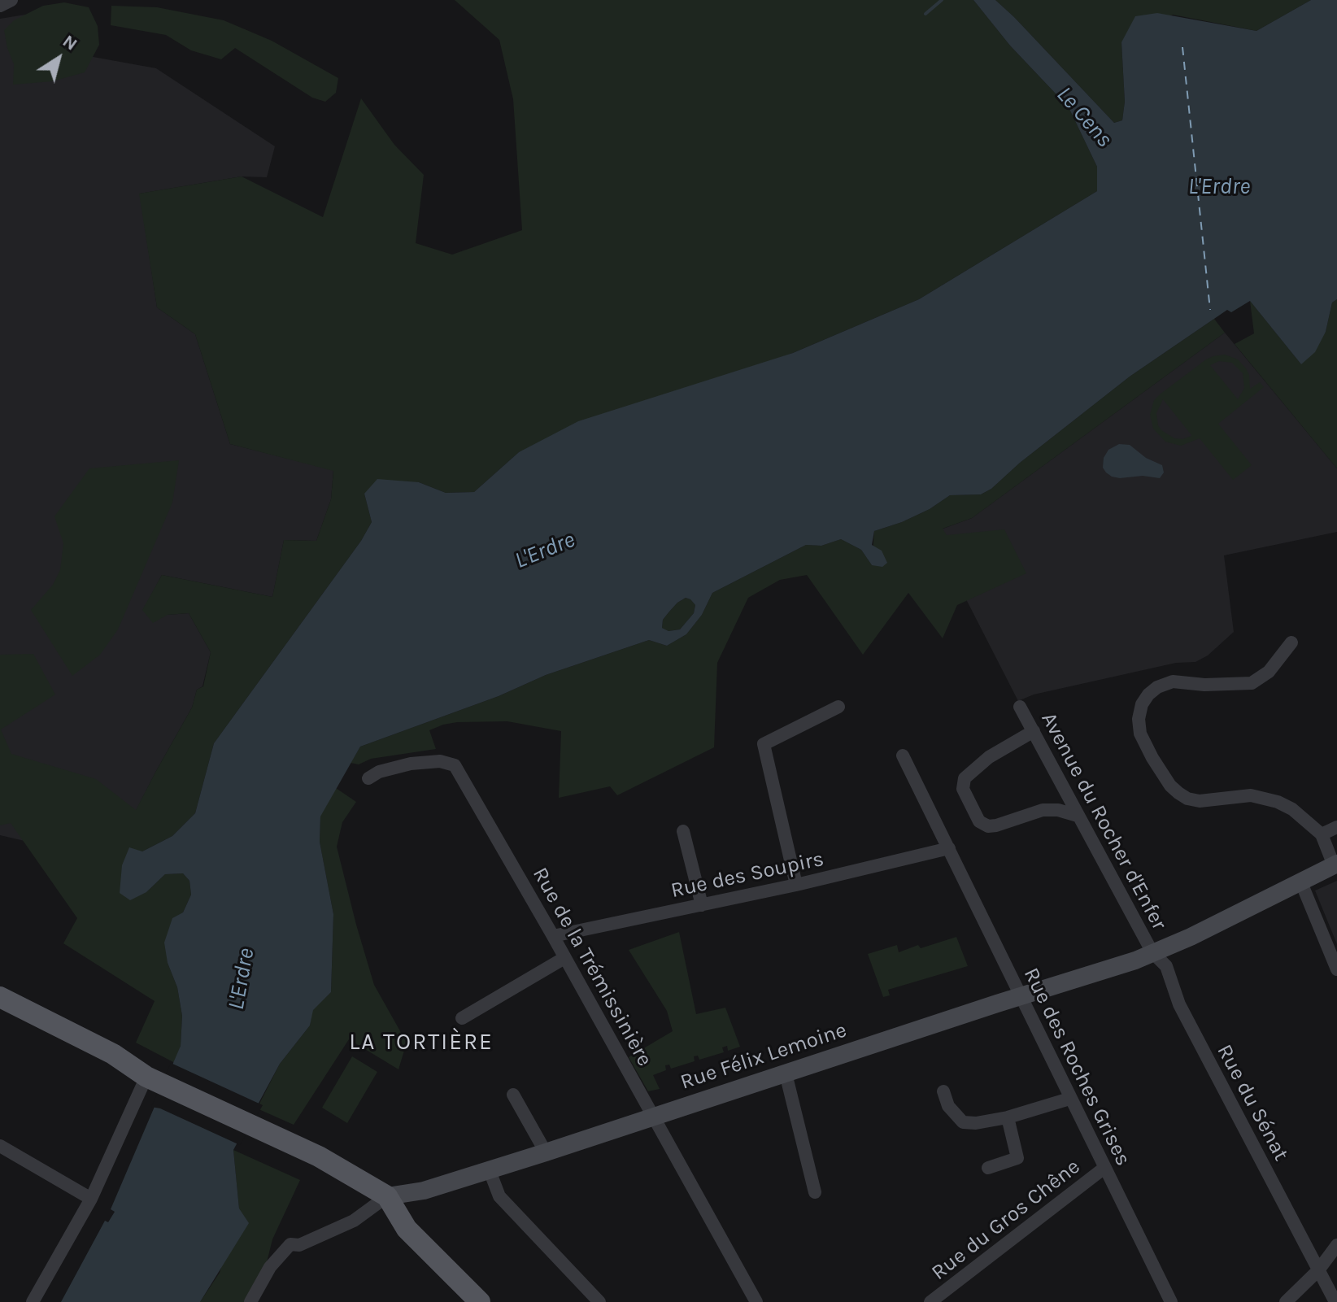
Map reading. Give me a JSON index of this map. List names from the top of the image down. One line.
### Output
{"streets":{"street":["Avenue du Rocher d'Enfer","Rue des Soupirs","Rue de la Trémissinière","Rue Félix Lemoine","Rue des Roches Grises","Rue du Sénat","Rue du Gros Chêne"]},"crossings":[["Avenue du Rocher d'Enfer","Rue Félix Lemoine"],["Avenue du Rocher d'Enfer","Rue du Sénat"],["Rue des Soupirs","Rue de la Trémissinière"],["Rue des Soupirs","Rue des Roches Grises"],["Rue de la Trémissinière","Rue Félix Lemoine"],["Rue Félix Lemoine","Rue des Roches Grises"],["Rue Félix Lemoine","Rue du Sénat"],["Rue des Roches Grises","Rue du Gros Chêne"]],"districts":["LA TORTIÈRE"],"water":["Le Cens","L'Erdre"],"north":"top right"}
